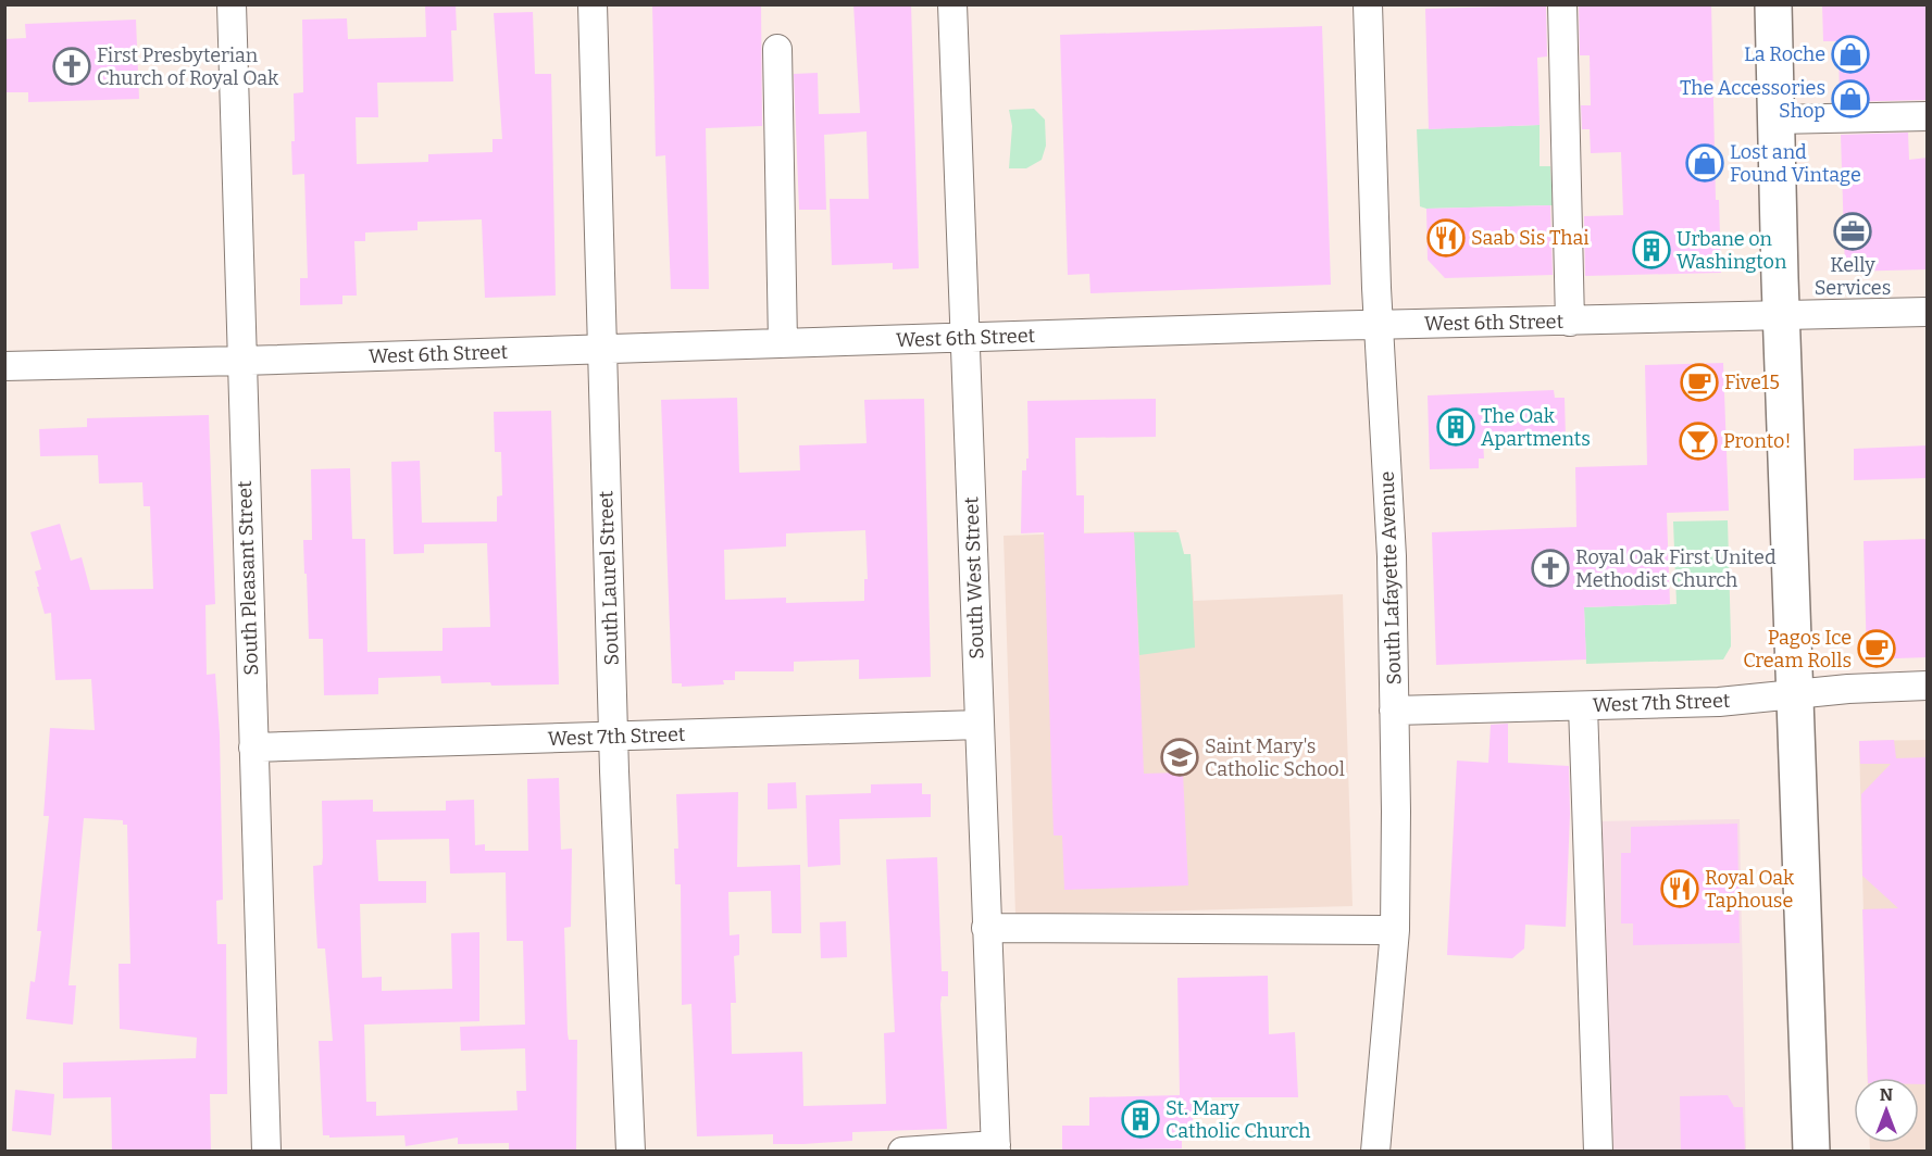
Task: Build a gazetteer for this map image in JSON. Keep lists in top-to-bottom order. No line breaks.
{"streets":{"street":["West 6th Street","South Pleasant Street","South Laurel Street","South West Street","South Lafayette Avenue","West 7th Street"]},"crossings":[["West 6th Street","South Pleasant Street"],["West 6th Street","South Laurel Street"],["West 6th Street","South West Street"],["West 6th Street","South Lafayette Avenue"],["South Pleasant Street","West 7th Street"],["South Laurel Street","West 7th Street"],["South West Street","West 7th Street"],["South Lafayette Avenue","West 7th Street"]],"places":{"shop":["La Roche","The Accessories Shop","Lost and Found Vintage"],"church":["First Presbyterian Church of Royal Oak","Royal Oak First United Methodist Church"],"office":["Kelly Services"],"restaurant":["Saab Sis Thai","Royal Oak Taphouse"],"building":["Urbane on Washington","The Oak Apartments","St. Mary Catholic Church"],"cafe":["Five15","Pagos Ice Cream Rolls"],"bar":["Pronto!"],"school or university":["Saint Mary's Catholic School"]},"north":"top"}
